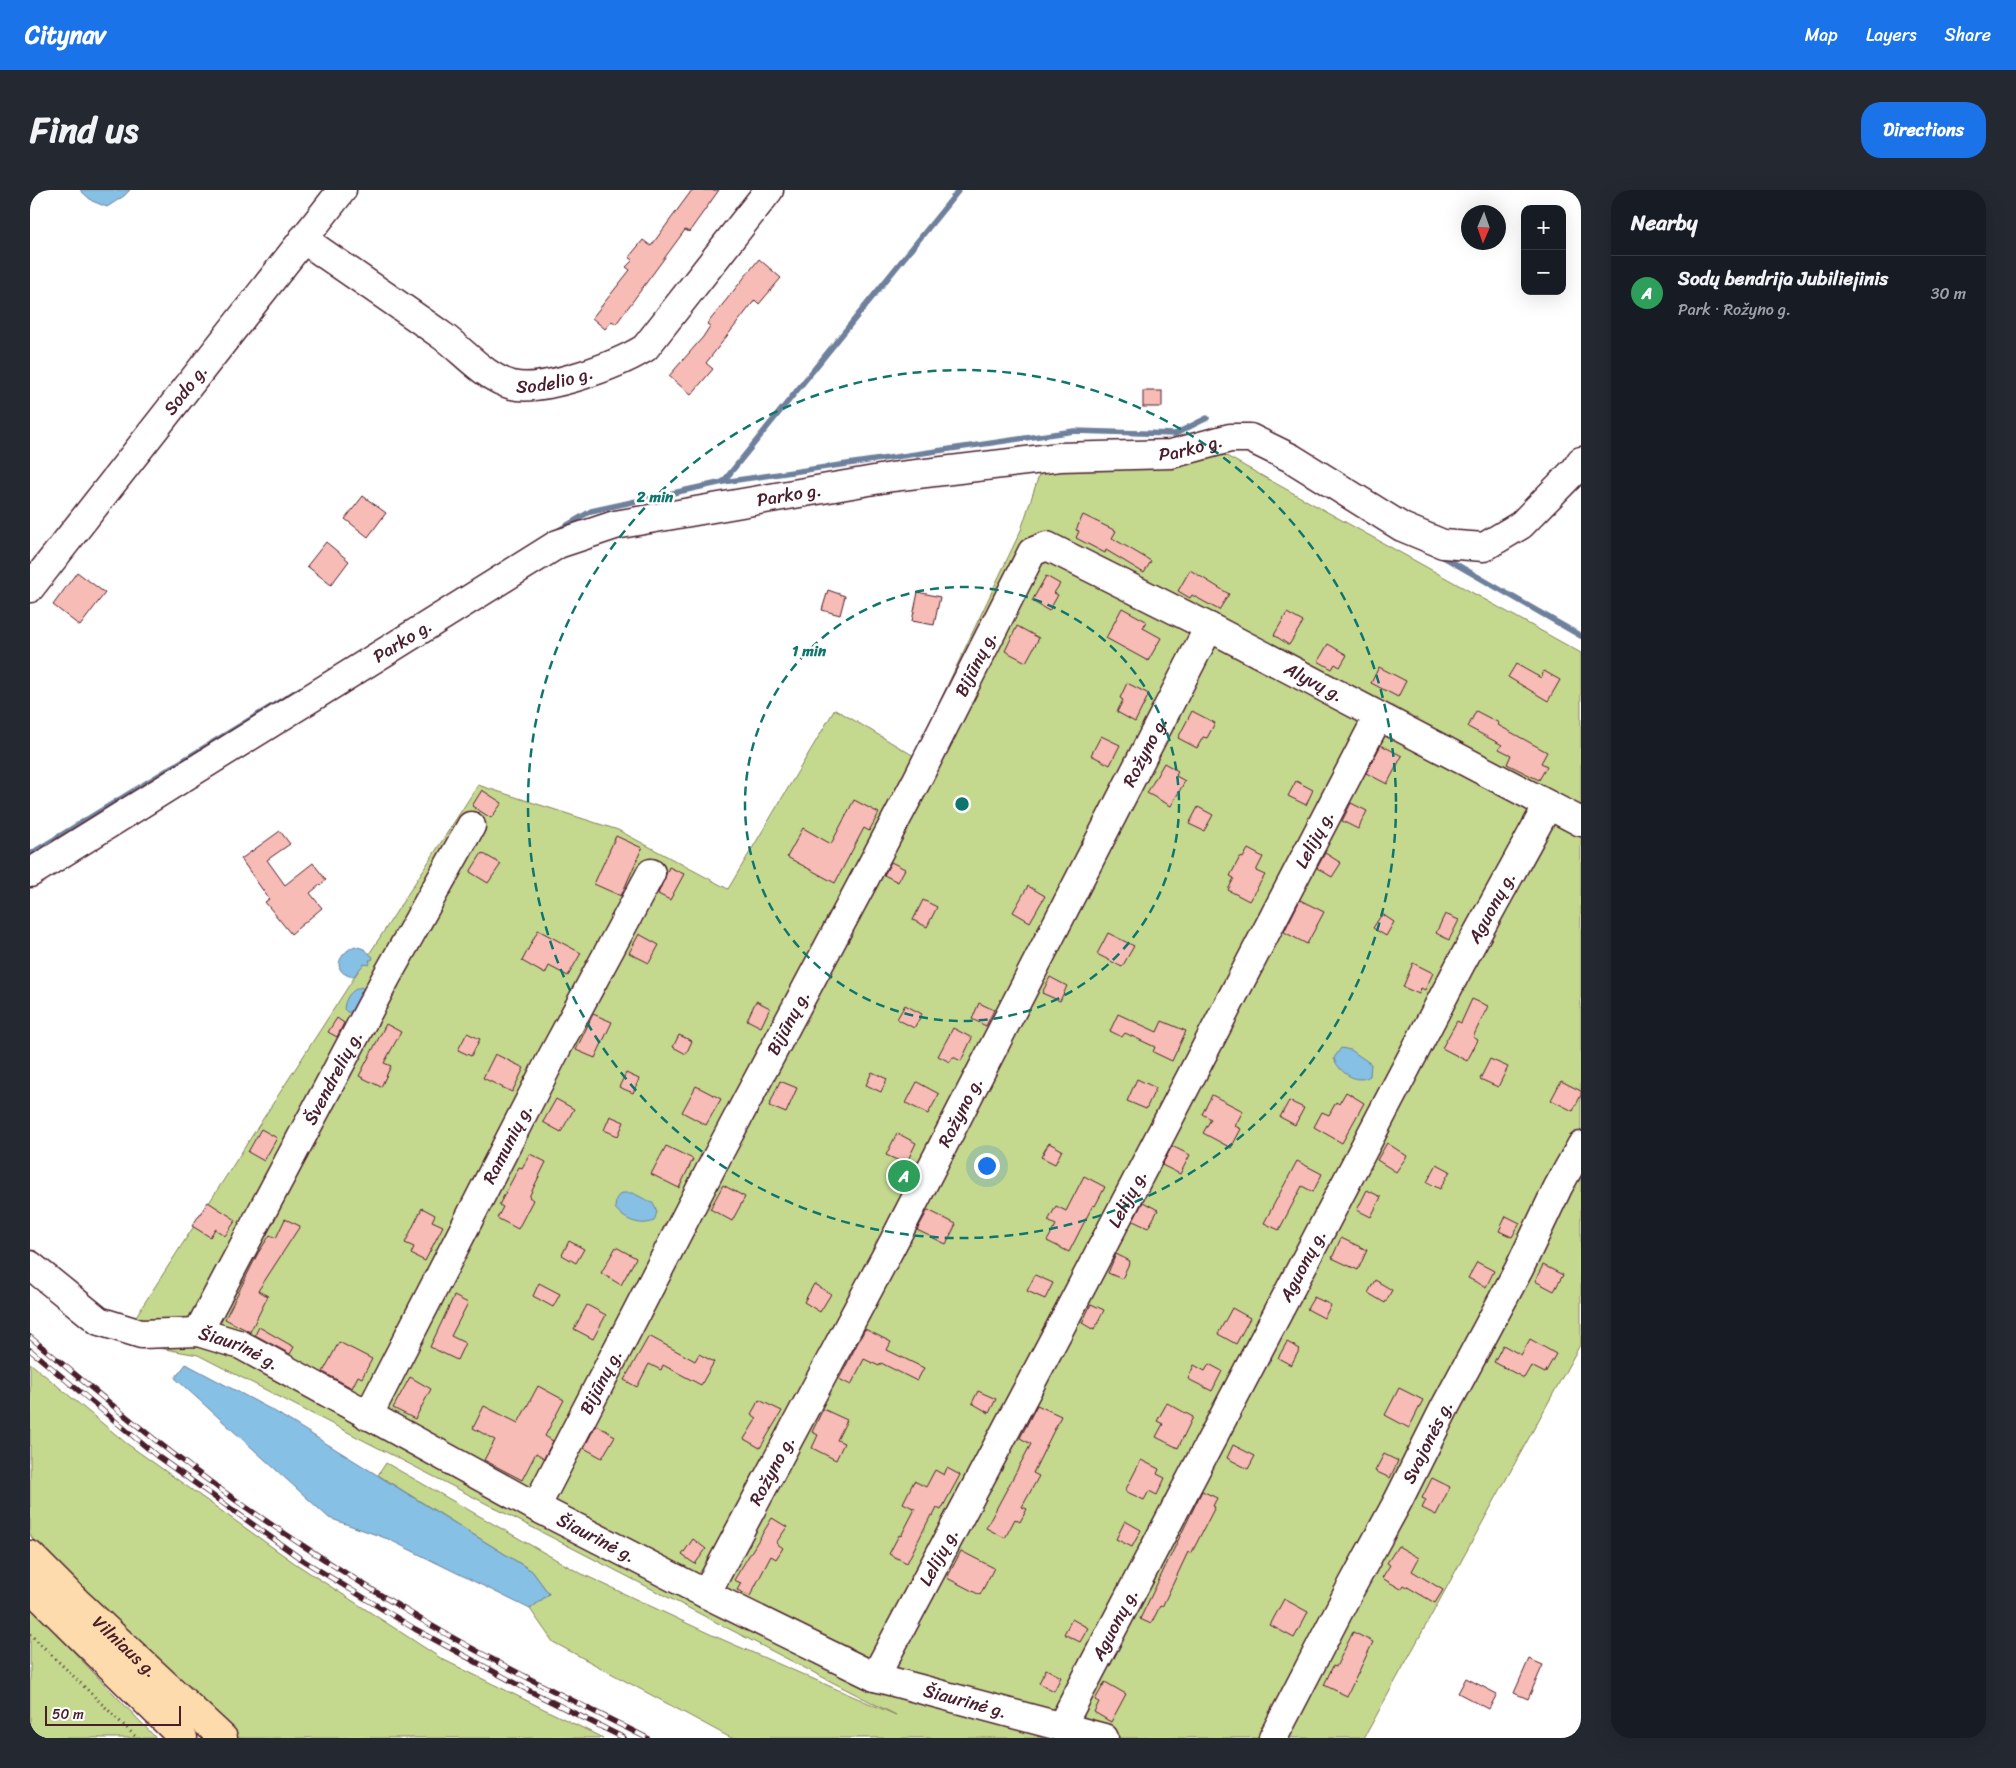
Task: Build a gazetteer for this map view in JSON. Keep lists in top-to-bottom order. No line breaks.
{"streets":{"highway":["Vilniaus g."],"street":["Sodelio g.","Sodo g.","Parko g.","Bijūnų g.","Alyvų g.","Rožyno g.","Lelijų g.","Aguonų g.","Švendrelių g.","Ramunių g.","Šiaurinė g.","Svajonės g."]},"crossings":[["Sodelio g.","Sodo g."],["Bijūnų g.","Alyvų g."],["Bijūnų g.","Šiaurinė g."],["Alyvų g.","Rožyno g."],["Alyvų g.","Lelijų g."],["Alyvų g.","Aguonų g."],["Rožyno g.","Šiaurinė g."],["Lelijų g.","Šiaurinė g."],["Aguonų g.","Šiaurinė g."],["Švendrelių g.","Šiaurinė g."],["Ramunių g.","Šiaurinė g."]],"scale_bar":"50 m","north":"bottom","page":{"header":"Citynav","nav":["Map","Layers","Share"],"title":"Find us","buttons":"Directions","heading":"Nearby","map_buttons":["+","−"],"list":[{"mark":"A","name":"Sodų bendrija Jubiliejinis","note":"Park · Rožyno g.","value":"30 m"}],"pins":"A","scale":"50 m"},"rings":["2 min","1 min"]}
